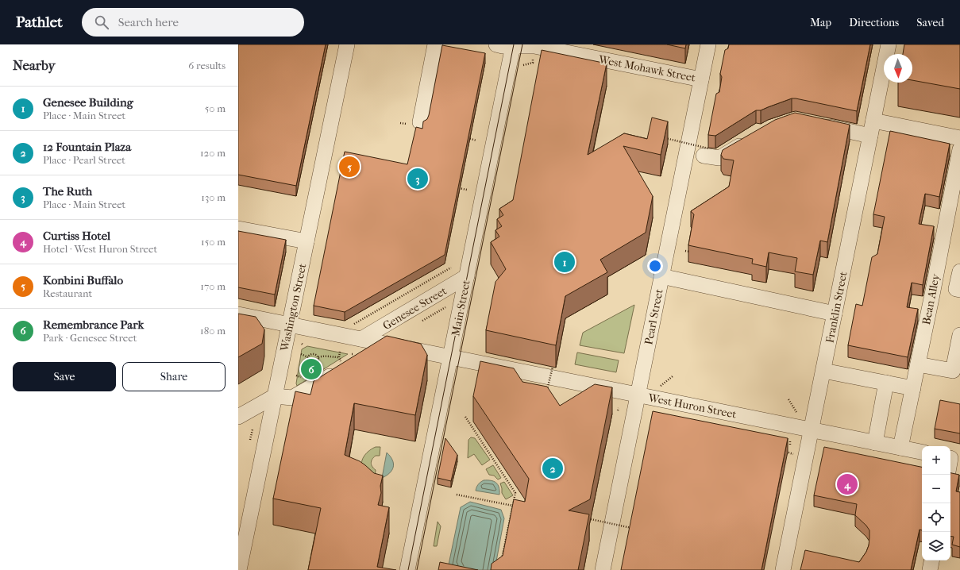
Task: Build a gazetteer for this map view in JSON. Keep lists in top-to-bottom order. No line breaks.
{"streets":{"street":["West Mohawk Street","Bean Alley","Washington Street","Franklin Street","Genesee Street","Main Street","Pearl Street","West Huron Street"]},"crossings":[["West Mohawk Street","Main Street"],["West Mohawk Street","Pearl Street"],["Bean Alley","West Huron Street"],["Washington Street","West Huron Street"],["Franklin Street","West Huron Street"],["Genesee Street","Main Street"],["Genesee Street","West Huron Street"],["Main Street","West Huron Street"],["Pearl Street","West Huron Street"]],"north":"bottom","page":{"header":"Pathlet","search":"Search here","nav":["Map","Directions","Saved"],"heading":["Nearby","6 results"],"list":[{"mark":"1","name":"Genesee Building","note":"Place · Main Street","value":"50 m"},{"mark":"2","name":"12 Fountain Plaza","note":"Place · Pearl Street","value":"120 m"},{"mark":"3","name":"The Ruth","note":"Place · Main Street","value":"130 m"},{"mark":"4","name":"Curtiss Hotel","note":"Hotel · West Huron Street","value":"150 m"},{"mark":"5","name":"Konbini Buffalo","note":"Restaurant","value":"170 m"},{"mark":"6","name":"Remembrance Park","note":"Park · Genesee Street","value":"180 m"}],"pins":["5","3","1","6","2","4"],"buttons":["Save","Share"],"map_buttons":["+","−"]}}
